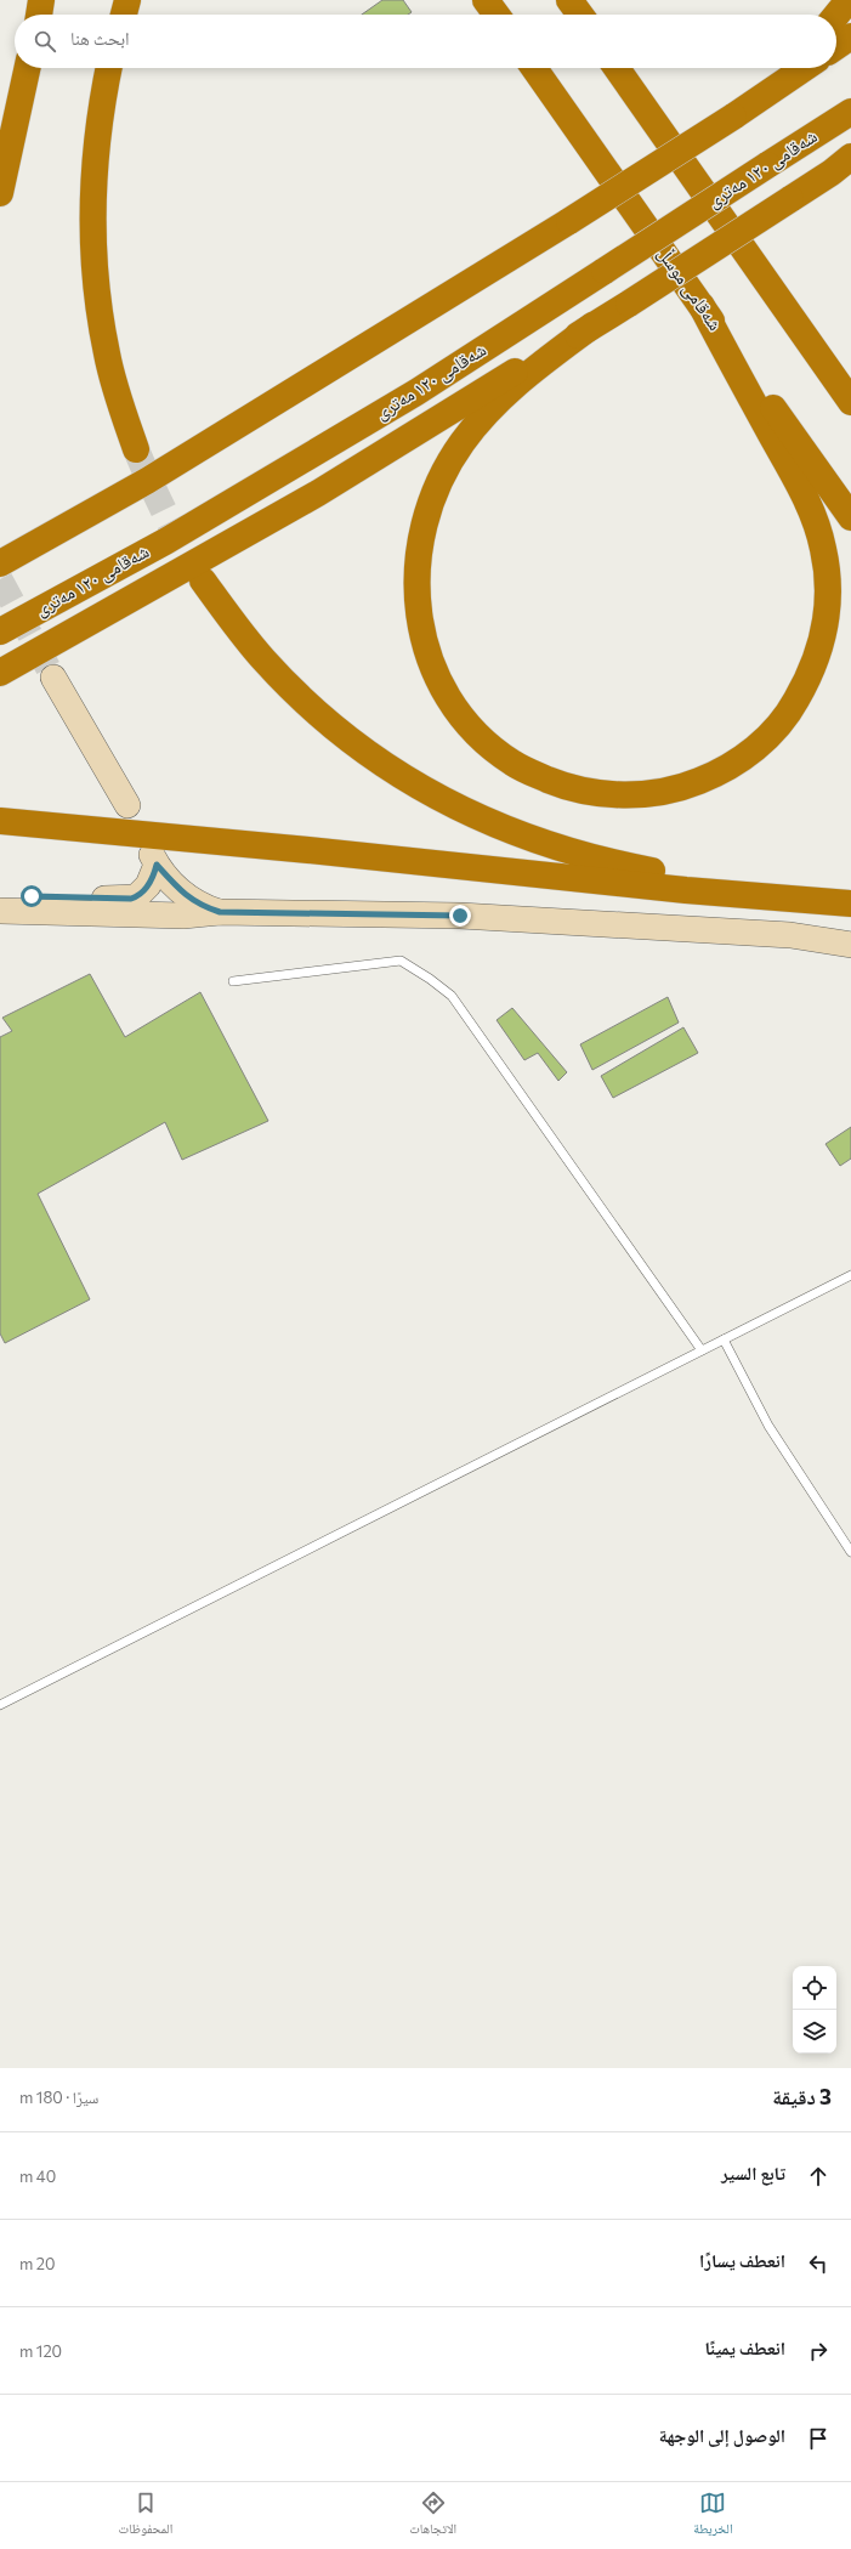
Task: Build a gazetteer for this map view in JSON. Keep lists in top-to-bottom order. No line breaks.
{"streets":{"highway":["شەقامی ١٢٠ مەتری","شەقامی موسڵ"]},"page":{"search":"ابحث هنا","heading":["3 دقيقة","سيرًا · 180 m"],"list":[["تابع السير","40 m"],["انعطف يسارًا","20 m"],["انعطف يمينًا","120 m"],"الوصول إلى الوجهة"],"nav":["الخريطة","الاتجاهات","المحفوظات"]}}
